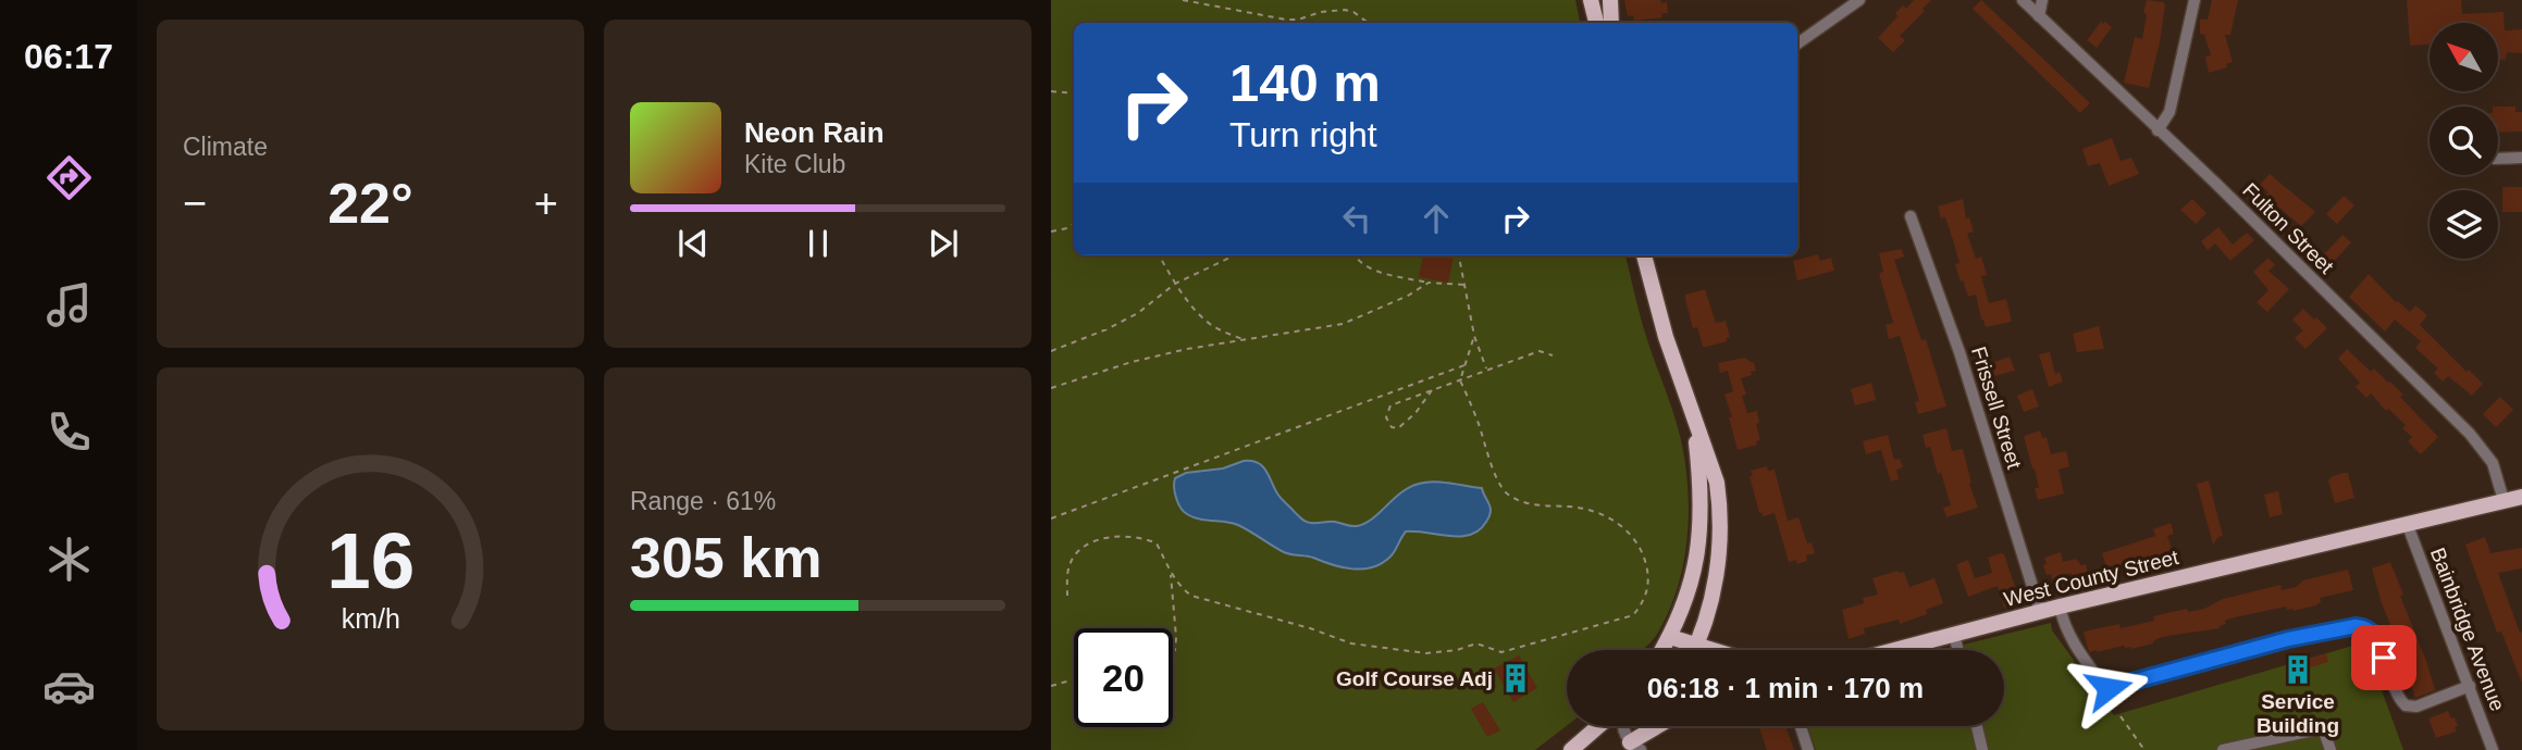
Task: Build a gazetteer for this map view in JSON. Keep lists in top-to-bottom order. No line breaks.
{"streets":{"main road":["West County Street"],"street":["Fulton Street","Frissell Street","Bainbridge Avenue"]},"crossings":[["Fulton Street","West County Street"],["Frissell Street","West County Street"],["West County Street","Bainbridge Avenue"]],"places":{"building":["Service Building","Golf Course Adj"]},"north":"top left","page":{"tabs":"06:17","tile":["Climate",["Range · 61%","305 km"]],"turn":["140 m","Turn right"],"song":["Neon Rain","Kite Club"],"heat":["−","22°","+"],"limit":"20","trip":"06:18 · 1 min · 170 m","gauge":["16","km/h"]}}
